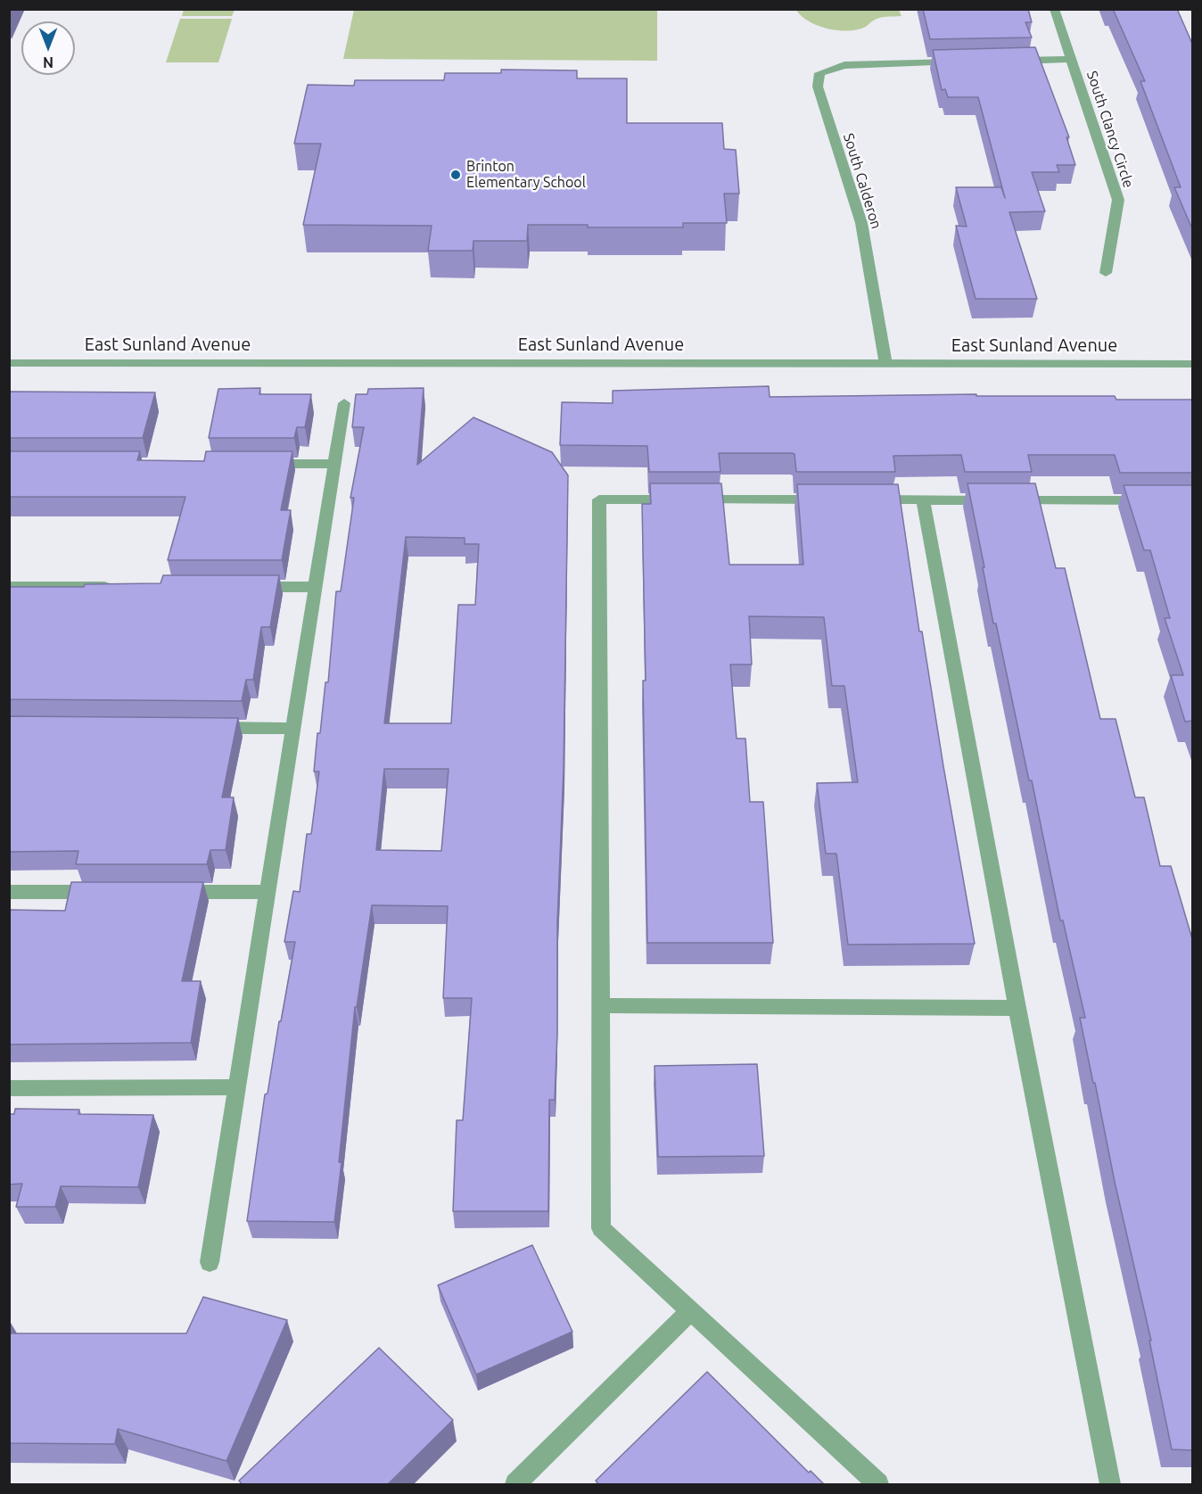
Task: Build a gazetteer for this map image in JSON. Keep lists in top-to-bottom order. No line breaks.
{"streets":{"street":["South Clancy Circle","South Calderon","East Sunland Avenue"]},"crossings":[["South Calderon","East Sunland Avenue"]],"places":["Brinton Elementary School"],"north":"bottom"}
